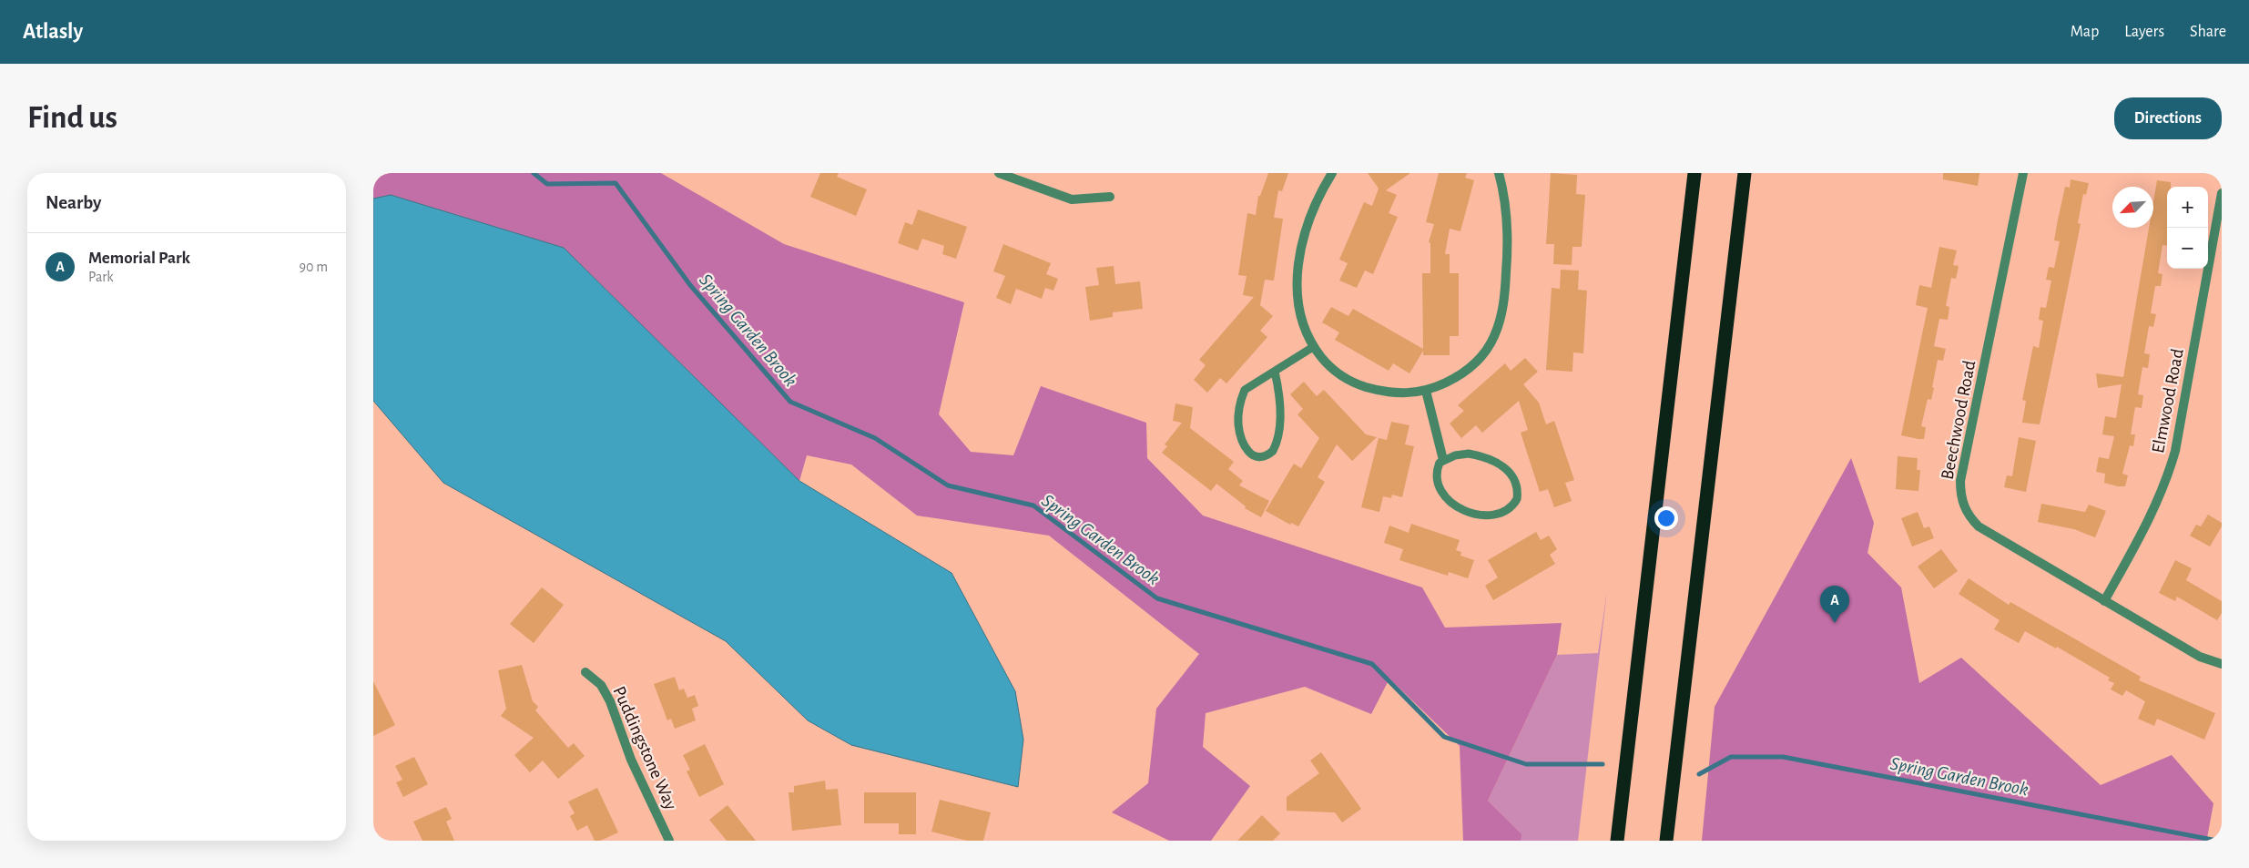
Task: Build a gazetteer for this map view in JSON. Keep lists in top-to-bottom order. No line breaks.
{"streets":{"street":["Elmwood Road","Beechwood Road","Puddingstone Way"]},"crossings":[["Elmwood Road","Beechwood Road"]],"water":["Spring Garden Brook"],"north":"bottom left","page":{"header":"Atlasly","nav":["Map","Layers","Share"],"buttons":"Directions","title":"Find us","heading":"Nearby","map_buttons":["+","−"],"list":[{"mark":"A","name":"Memorial Park","note":"Park","value":"90 m"}],"pins":"A"}}
